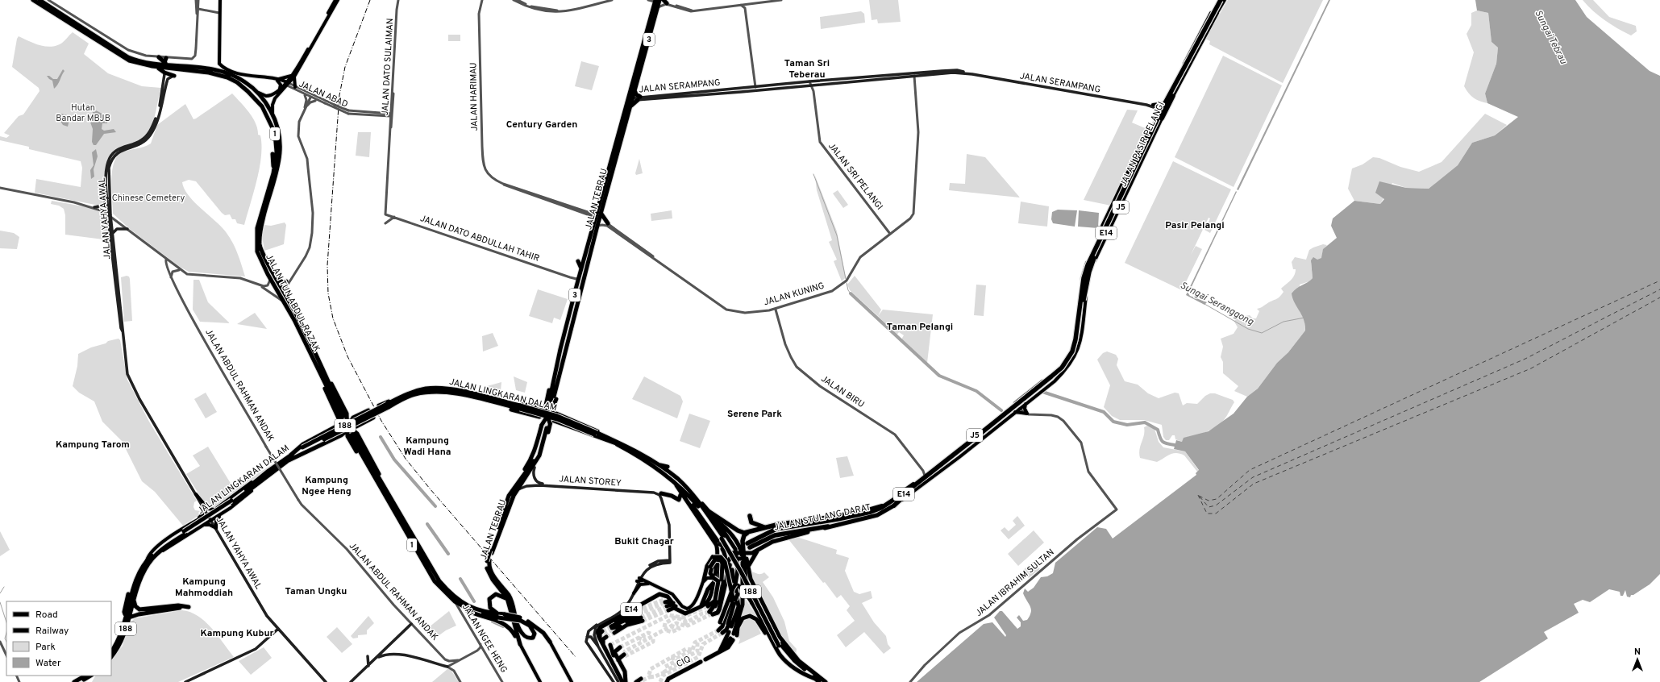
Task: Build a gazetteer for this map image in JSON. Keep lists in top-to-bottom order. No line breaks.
{"streets":{"highway":["3","1","JALAN TEBRAU","J5","E14","JALAN TUN ABDUL RAZAK","JALAN LINGKARAN DALAM","188","JALAN STULANG DARAT","CIQ"],"main road":["JALAN SERAMPANG","JALAN PASIR PELANGI","JALAN YAHYA AWAL","JALAN STOREY"],"street":["JALAN DATO SULAIMAN","JALAN ABAD","JALAN HARIMAU","JALAN SRI PELANGI","JALAN DATO ABDULLAH TAHIR","JALAN KUNING","JALAN ABDUL RAHMAN ANDAK","JALAN BIRU","JALAN IBRAHIM SULTAN","JALAN NGEE HENG"]},"crossings":[["JALAN DATO SULAIMAN","JALAN ABAD"],["JALAN DATO SULAIMAN","JALAN DATO ABDULLAH TAHIR"],["JALAN SERAMPANG","JALAN PASIR PELANGI"],["JALAN SERAMPANG","JALAN SRI PELANGI"],["JALAN SERAMPANG","JALAN TEBRAU"],["JALAN SERAMPANG","JALAN KUNING"],["JALAN HARIMAU","JALAN TEBRAU"],["1","JALAN TEBRAU"],["1","JALAN NGEE HENG"],["JALAN PASIR PELANGI","E14"],["JALAN PASIR PELANGI","JALAN STULANG DARAT"],["JALAN SRI PELANGI","JALAN KUNING"],["JALAN TEBRAU","JALAN DATO ABDULLAH TAHIR"],["JALAN TEBRAU","JALAN KUNING"],["JALAN TEBRAU","JALAN STOREY"],["J5","JALAN STULANG DARAT"],["E14","JALAN STULANG DARAT"],["JALAN KUNING","JALAN BIRU"],["JALAN BIRU","JALAN STULANG DARAT"]],"districts":["Taman Sri Teberau","Century Garden","Pasir Pelangi","Taman Pelangi","Serene Park","Kampung Wadi Hana","Kampung Tarom","Kampung Ngee Heng","Bukit Chagar","Kampung Mahmoddiah","Taman Ungku","Kampung Kubur"],"water":["Sungai Tebrau","Sungai Seranggong"],"parks":["Hutan Bandar MBJB","Chinese Cemetery"],"legend":["Road","Railway","Park","Water"],"north":"top"}
